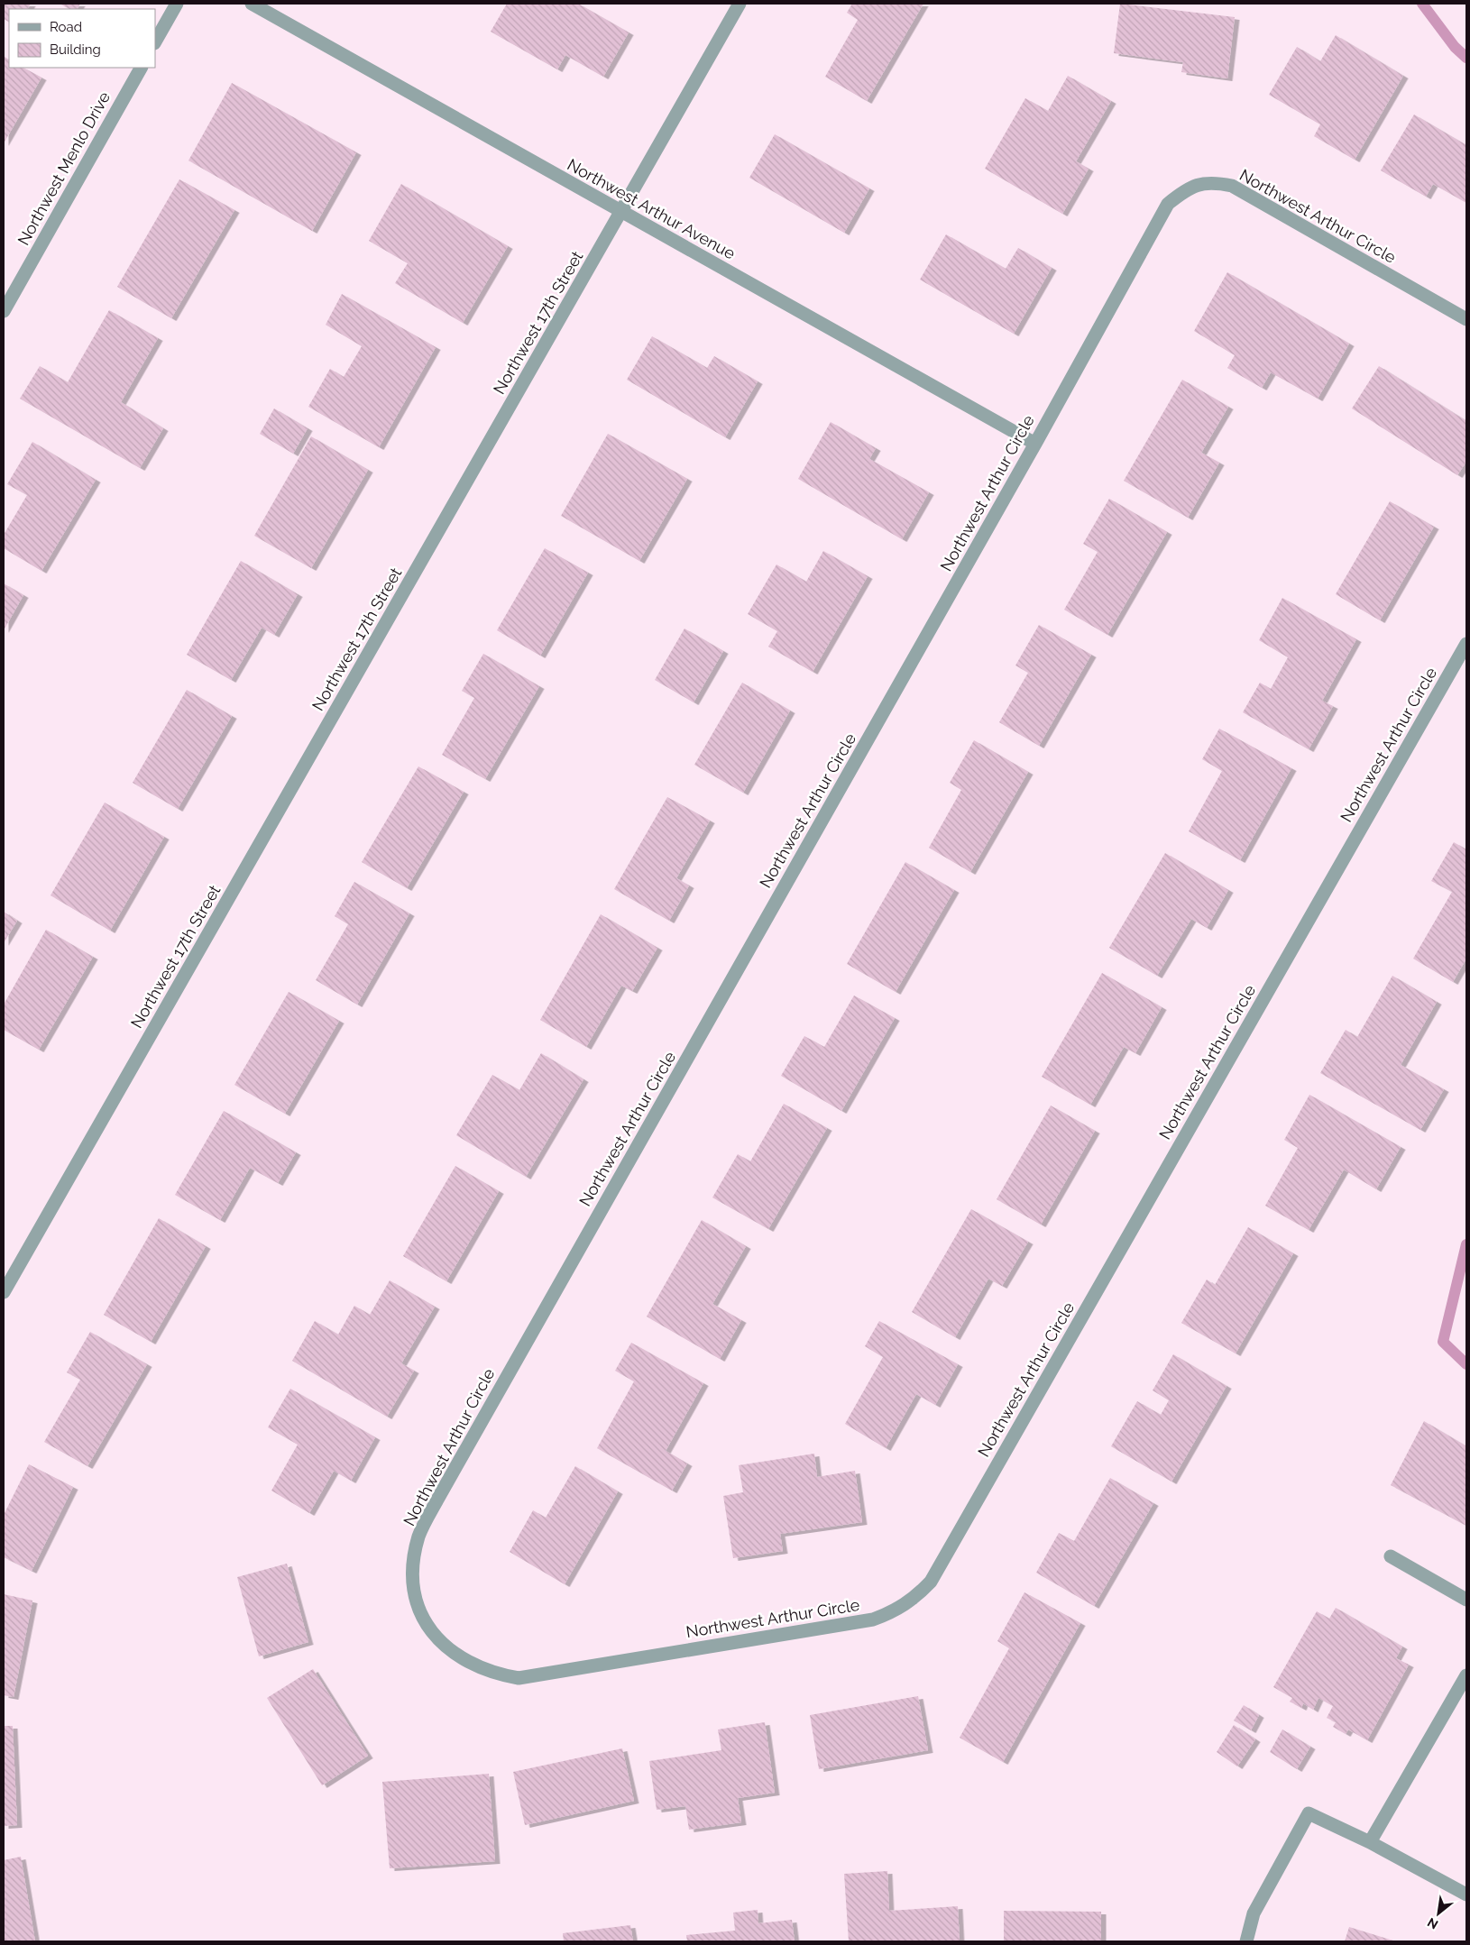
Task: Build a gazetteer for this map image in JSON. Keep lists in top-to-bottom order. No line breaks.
{"streets":{"street":["Northwest Menlo Drive","Northwest Arthur Avenue","Northwest Arthur Circle","Northwest 17th Street"]},"crossings":[["Northwest Arthur Avenue","Northwest Arthur Circle"],["Northwest Arthur Avenue","Northwest 17th Street"]],"legend":["Road","Building"],"north":"bottom left"}
